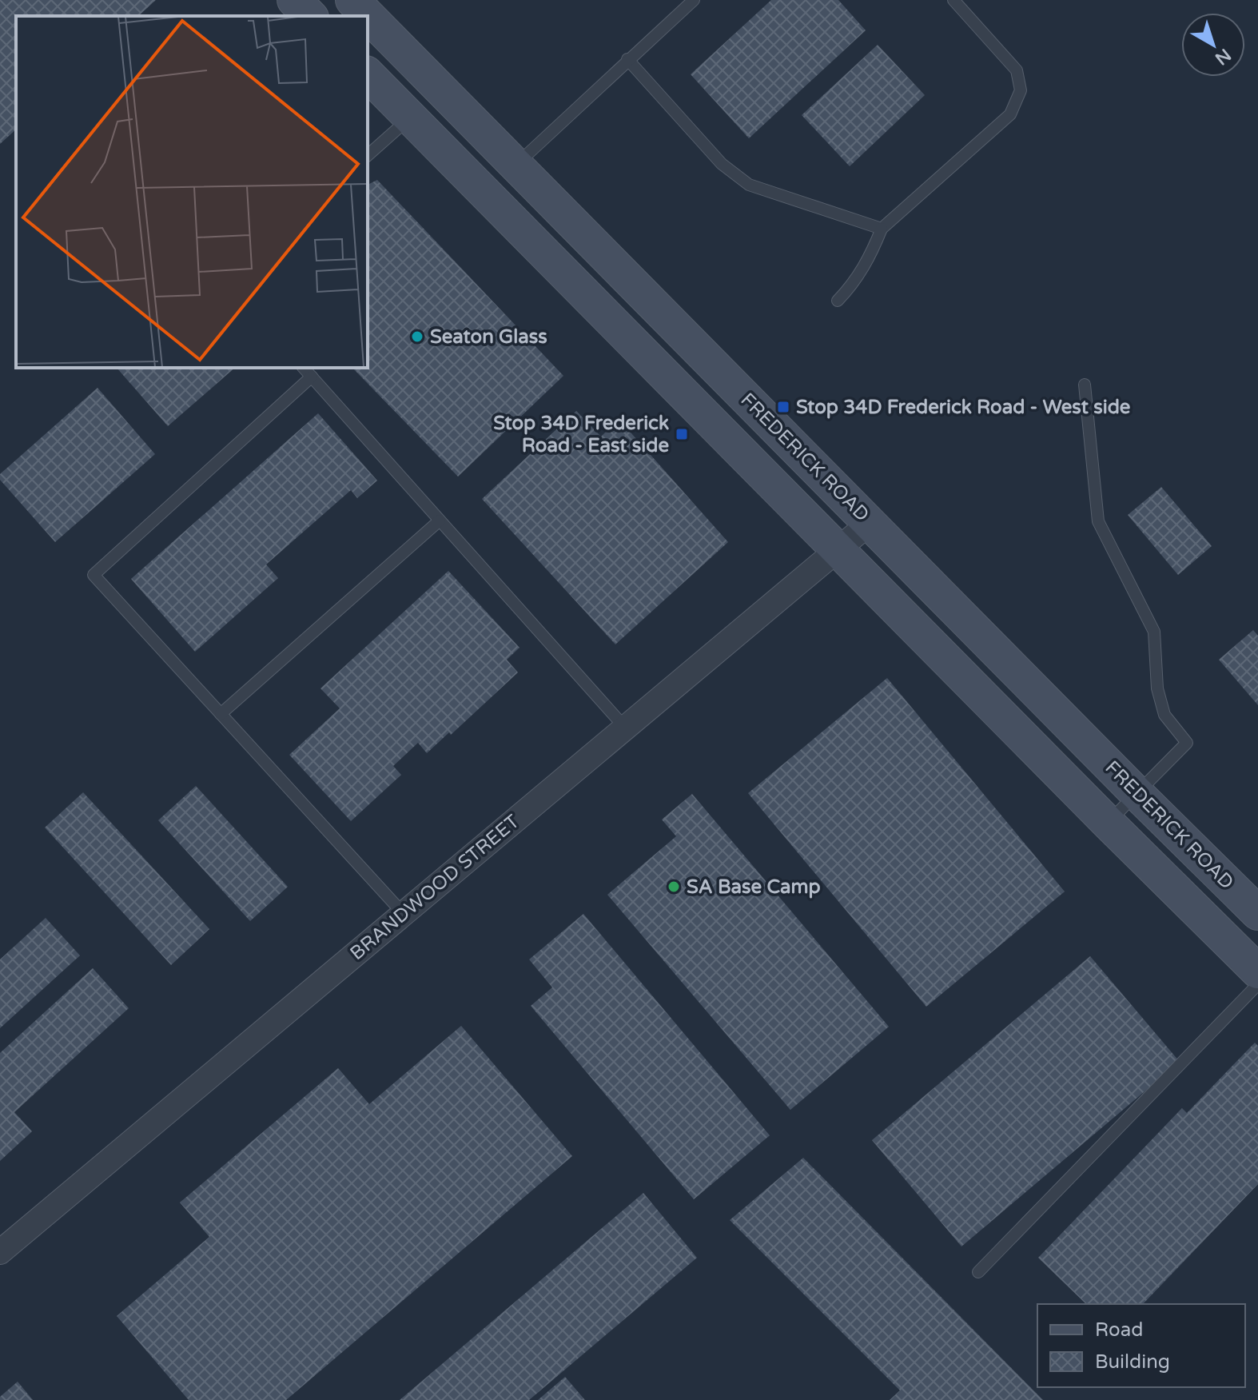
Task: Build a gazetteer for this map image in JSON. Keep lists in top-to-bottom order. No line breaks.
{"streets":{"main road":["FREDERICK ROAD"],"street":["BRANDWOOD STREET"]},"crossings":[["FREDERICK ROAD","BRANDWOOD STREET"]],"places":{"other":["Seaton Glass","SA Base Camp"],"transit":["Stop 34D Frederick Road - West side","Stop 34D Frederick Road - East side"]},"legend":["Road","Building"],"north":"bottom right"}
